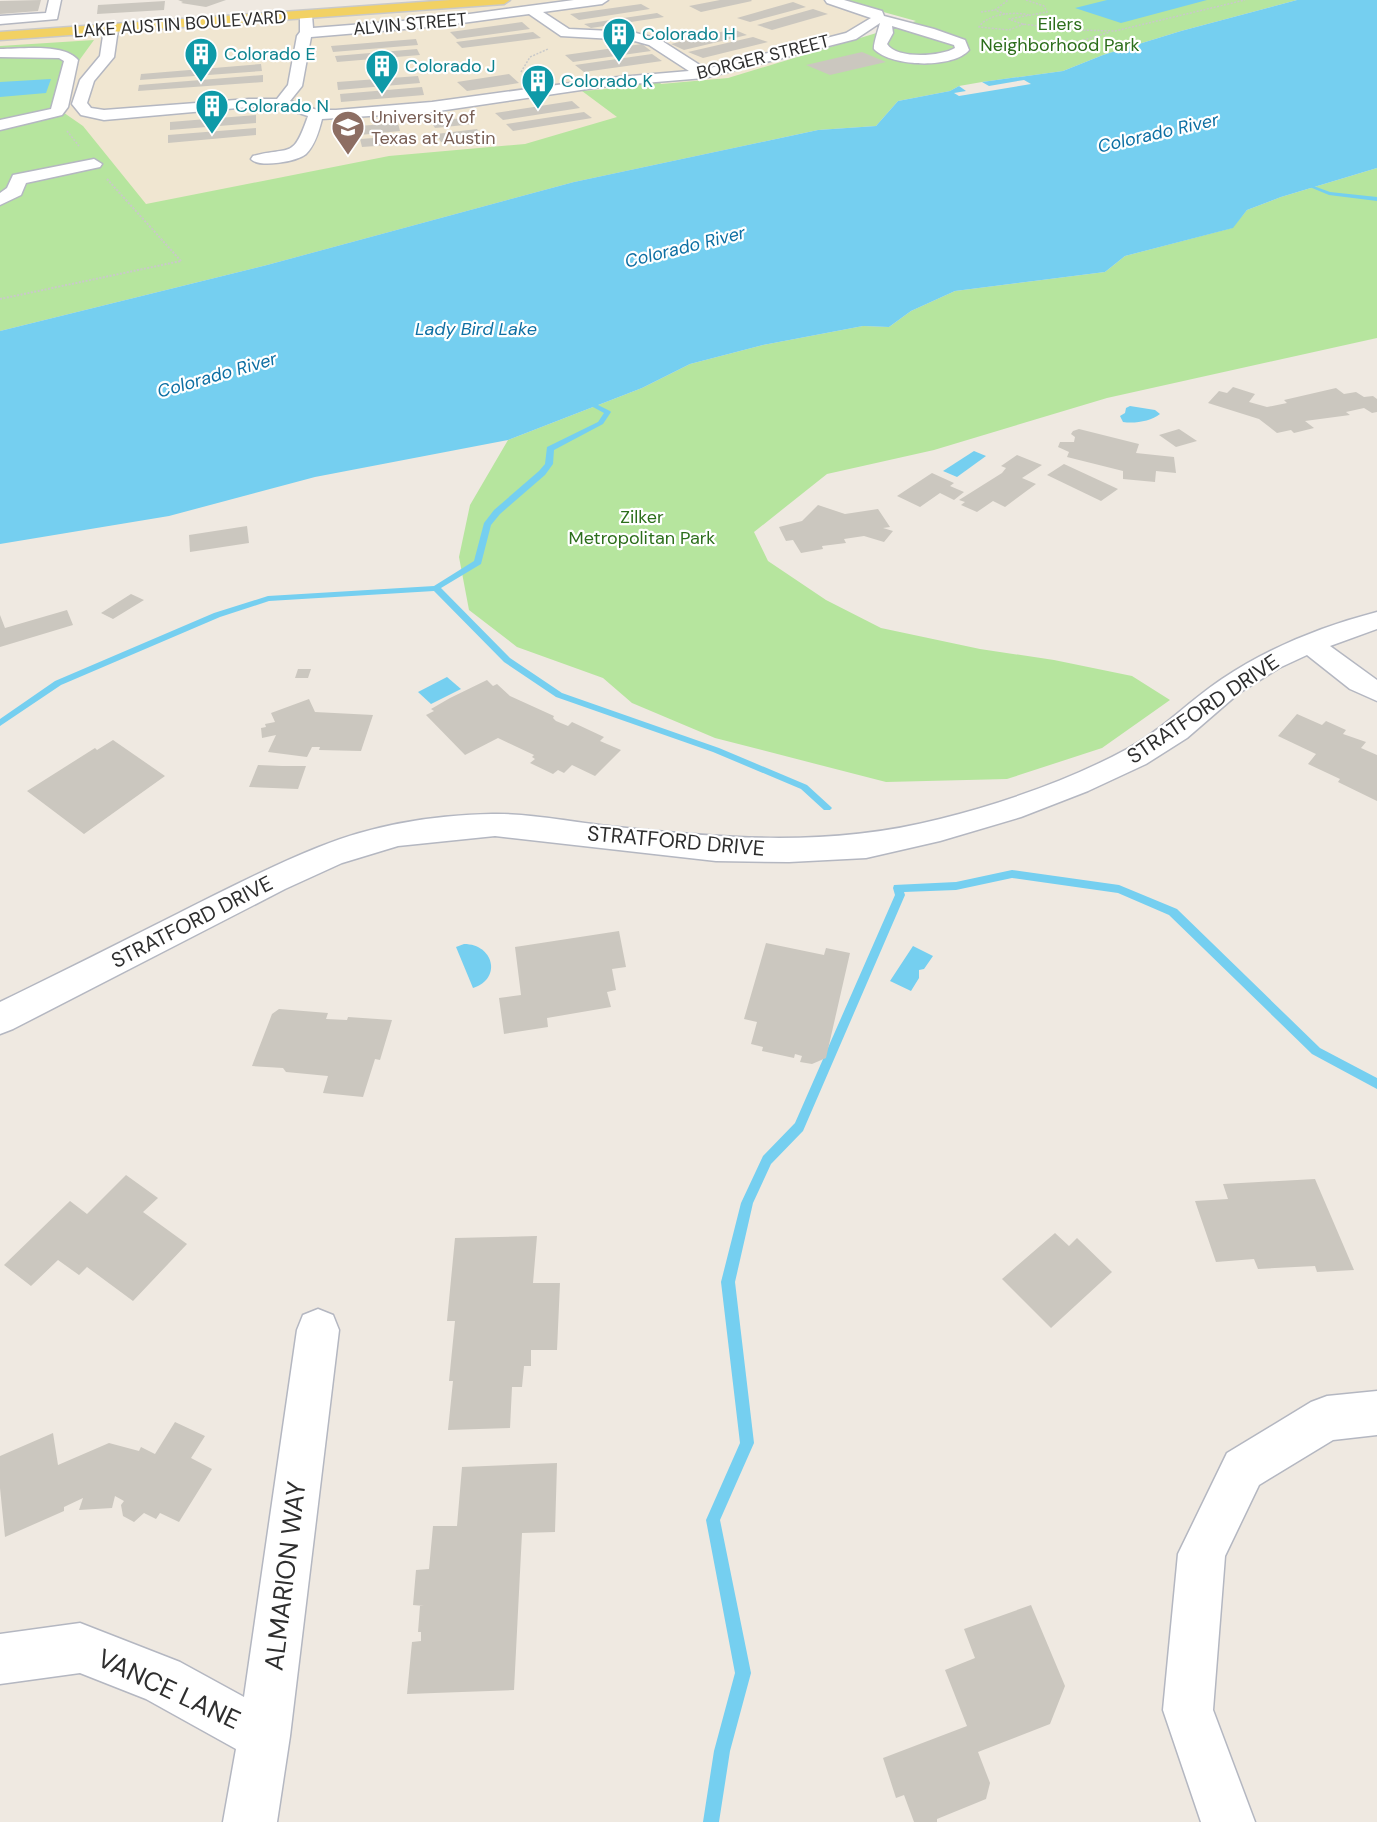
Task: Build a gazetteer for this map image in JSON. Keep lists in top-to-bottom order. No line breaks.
{"streets":{"main road":["LAKE AUSTIN BOULEVARD"],"street":["ALVIN STREET","BORGER STREET","STRATFORD DRIVE","ALMARION WAY","VANCE LANE"]},"crossings":[["LAKE AUSTIN BOULEVARD","BORGER STREET"],["ALMARION WAY","VANCE LANE"]],"water":["Colorado River","Lady Bird Lake"],"parks":["Eilers Neighborhood Park","Zilker Metropolitan Park"],"places":{"building":["Colorado H","Colorado E","Colorado J","Colorado K","Colorado N"],"school or university":["University of Texas at Austin"]}}
